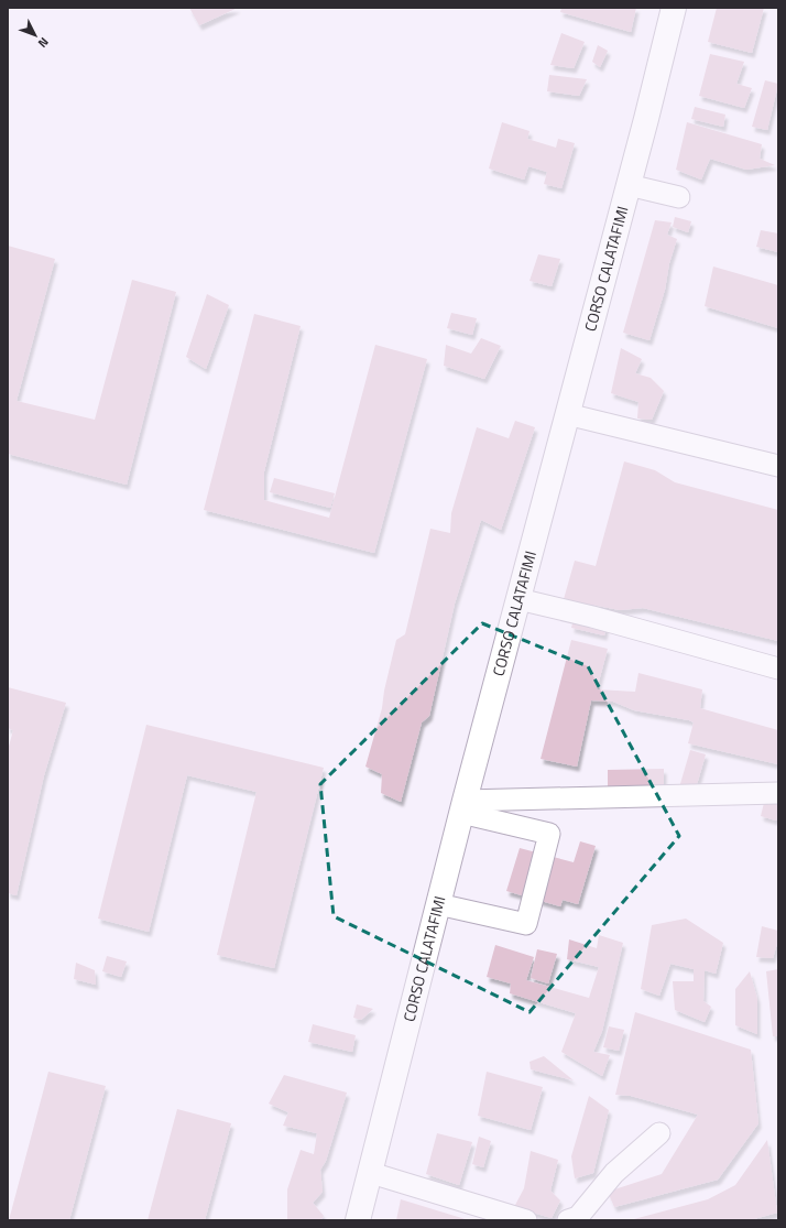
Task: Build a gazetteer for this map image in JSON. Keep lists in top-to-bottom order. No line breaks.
{"streets":{"main road":["CORSO CALATAFIMI"]},"north":"bottom right"}
